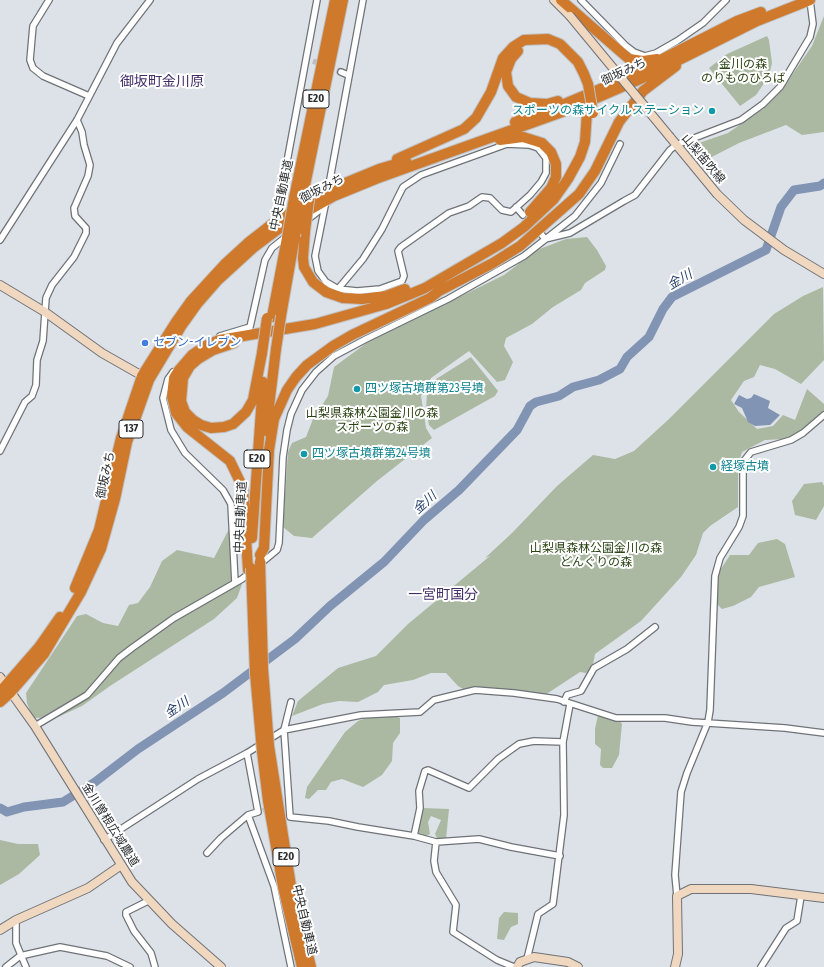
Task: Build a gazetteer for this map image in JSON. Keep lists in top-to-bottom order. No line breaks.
{"streets":{"highway":["御坂みち","E20","中央自動車道","137"],"street":["山梨笛吹線","金川曽根広域農道"]},"crossings":[["御坂みち","金川曽根広域農道"]],"districts":["御坂町金川原","一宮町国分"],"water":["金川"],"parks":["金川の森 のりものひろば","山梨県森林公園金川の森 スポーツの森","山梨県森林公園金川の森 どんぐりの森"],"places":["スポーツの森サイクルステーション","セブン-イレブン","四ツ塚古墳群第23号墳","四ツ塚古墳群第24号墳","経塚古墳"]}
